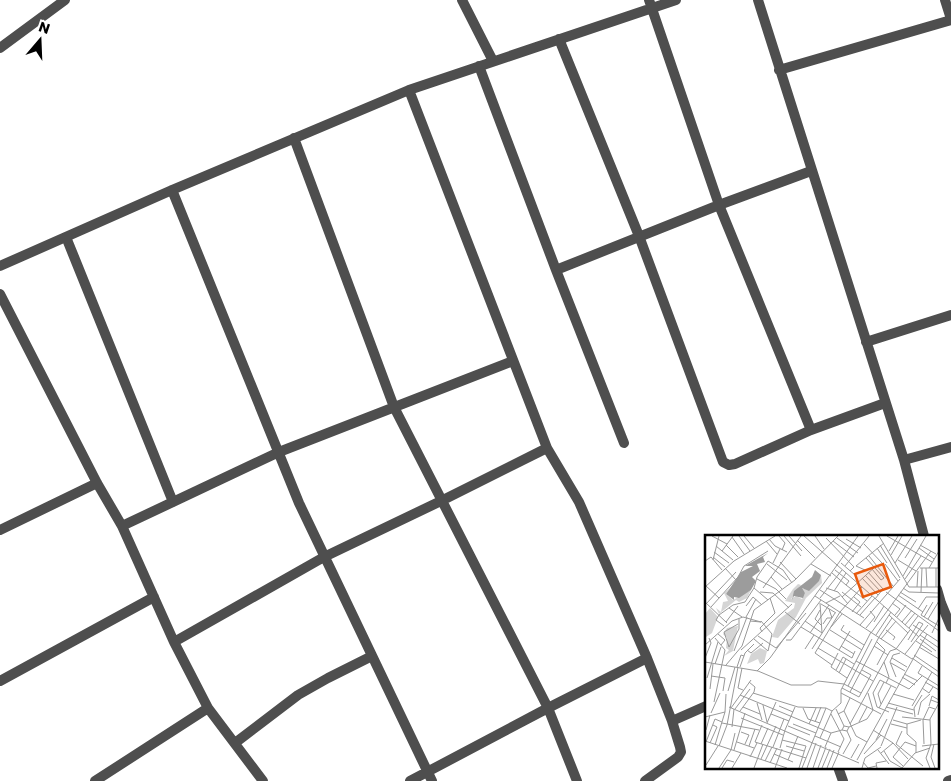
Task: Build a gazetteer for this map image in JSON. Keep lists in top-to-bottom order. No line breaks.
{"north":"top"}
